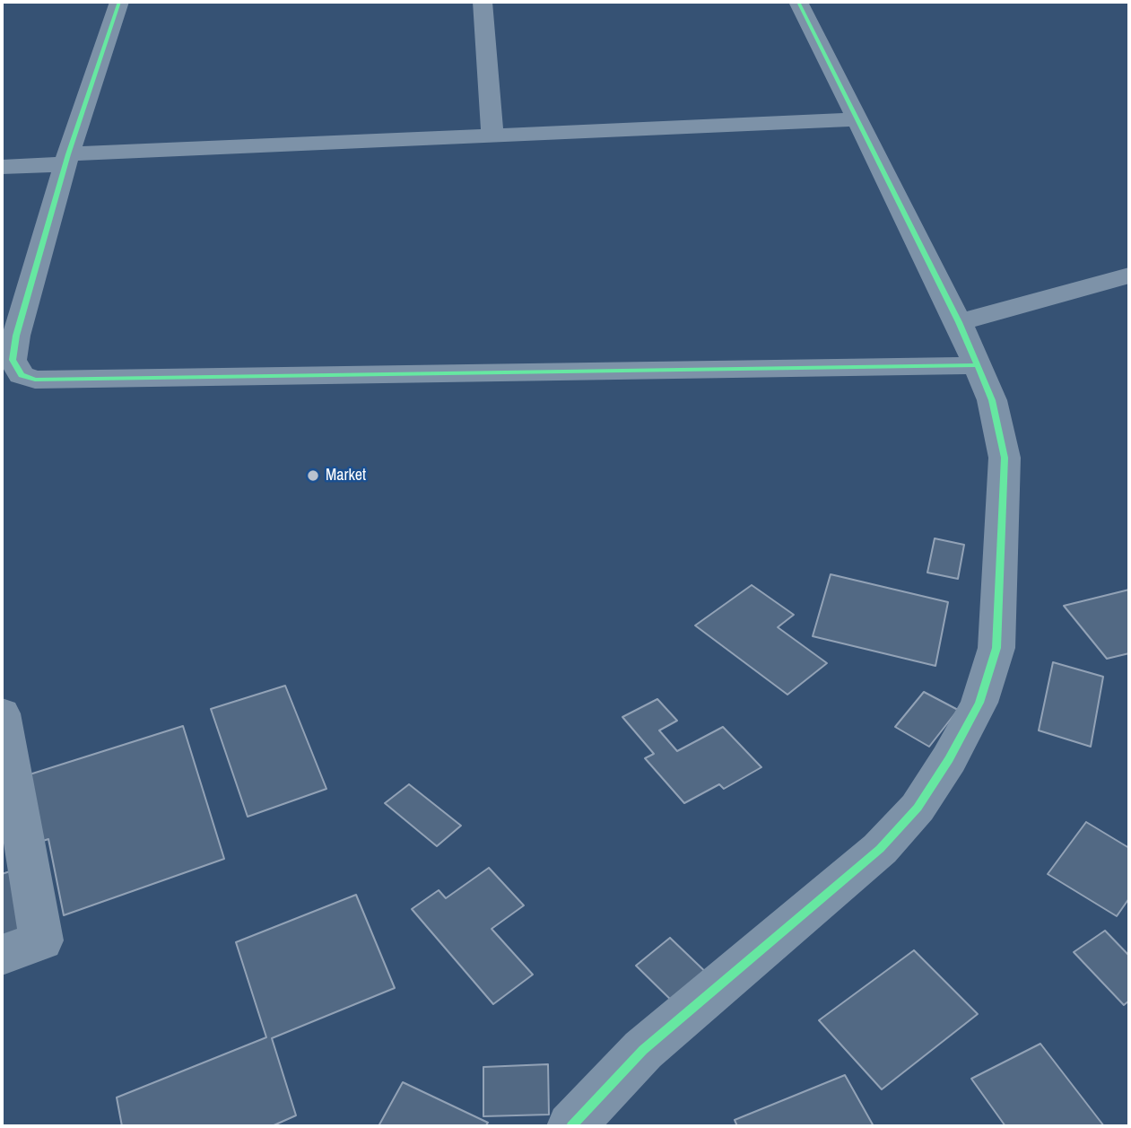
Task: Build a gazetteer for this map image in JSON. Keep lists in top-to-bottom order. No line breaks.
{"places":["Market"]}
